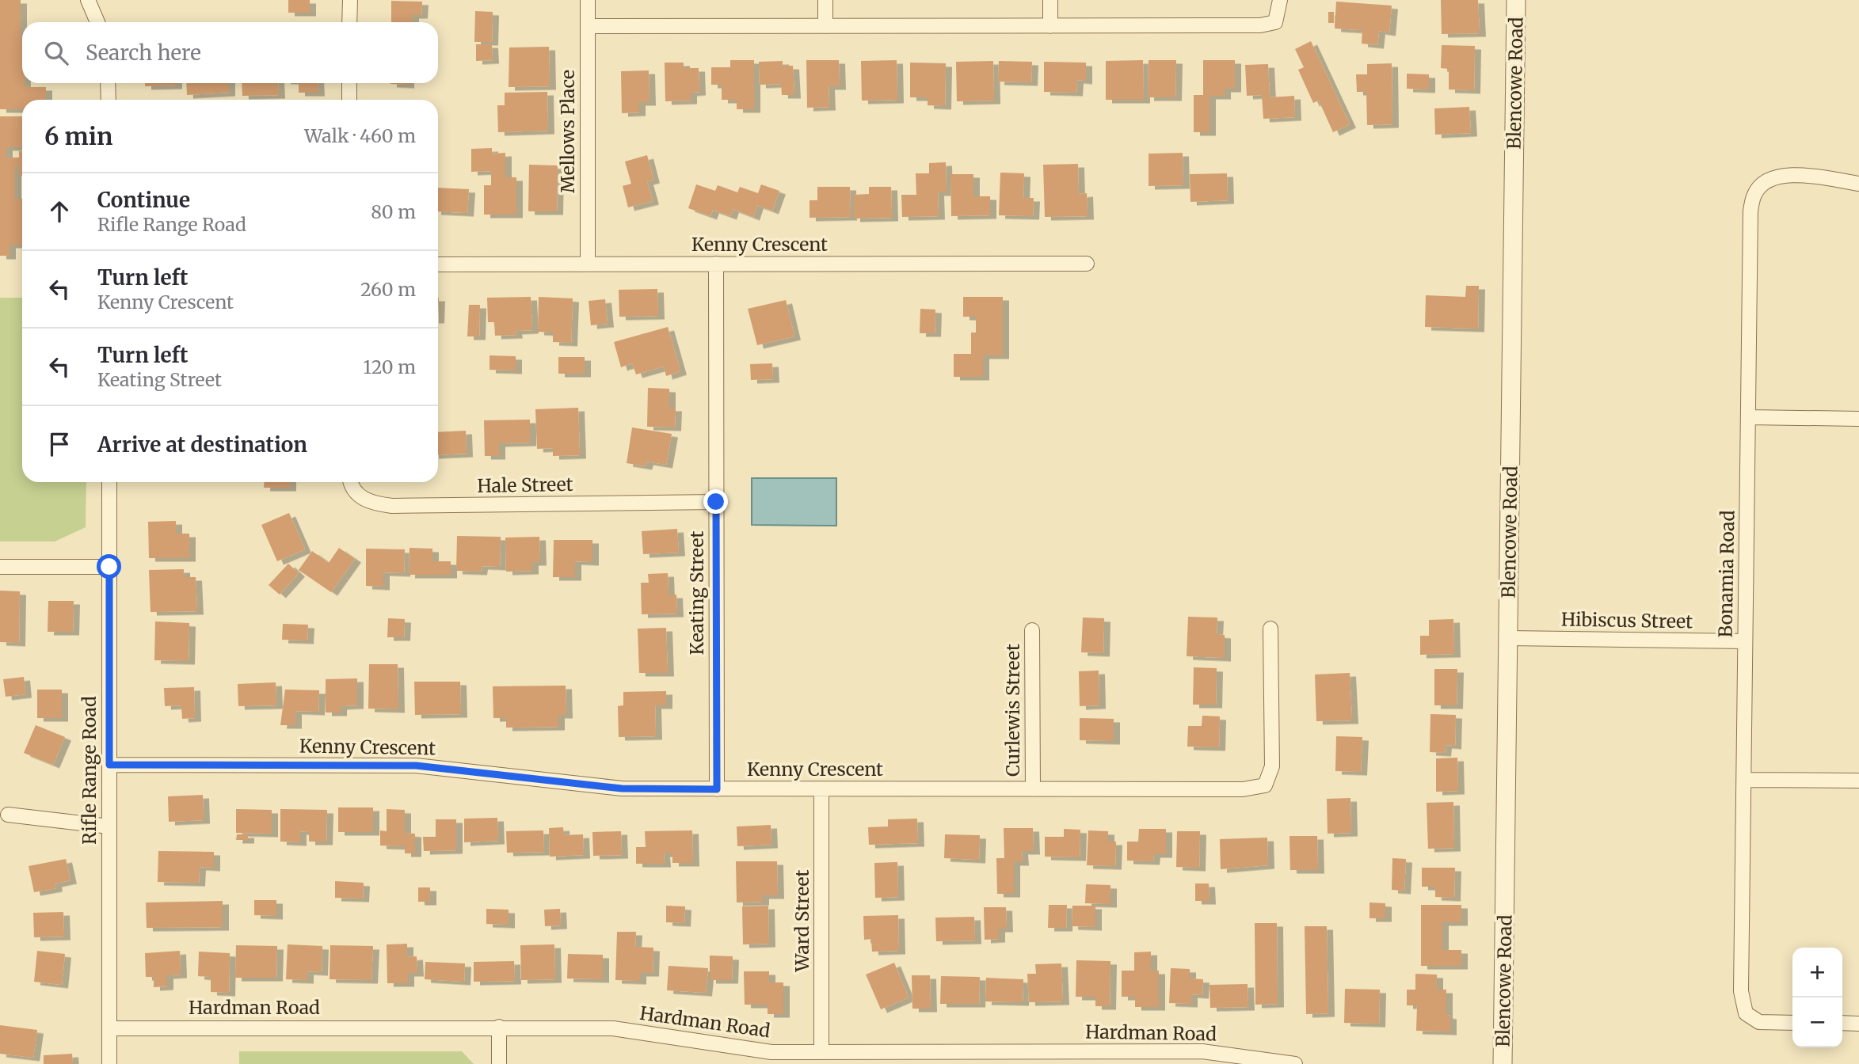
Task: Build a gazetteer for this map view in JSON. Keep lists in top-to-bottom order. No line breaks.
{"streets":{"street":["Blencowe Road","Mellows Place","Kenny Crescent","Hale Street","Bonamia Road","Keating Street","Hibiscus Street","Curlewis Street","Rifle Range Road","Ward Street","Hardman Road"]},"crossings":[["Blencowe Road","Hibiscus Street"],["Mellows Place","Kenny Crescent"],["Kenny Crescent","Keating Street"],["Kenny Crescent","Curlewis Street"],["Kenny Crescent","Rifle Range Road"],["Kenny Crescent","Ward Street"],["Hale Street","Keating Street"],["Bonamia Road","Hibiscus Street"],["Rifle Range Road","Hardman Road"],["Ward Street","Hardman Road"]],"page":{"search":"Search here","heading":["6 min","Walk · 460 m"],"list":[["Continue","Rifle Range Road","80 m"],["Turn left","Kenny Crescent","260 m"],["Turn left","Keating Street","120 m"],"Arrive at destination"],"map_buttons":["+","−"]}}
